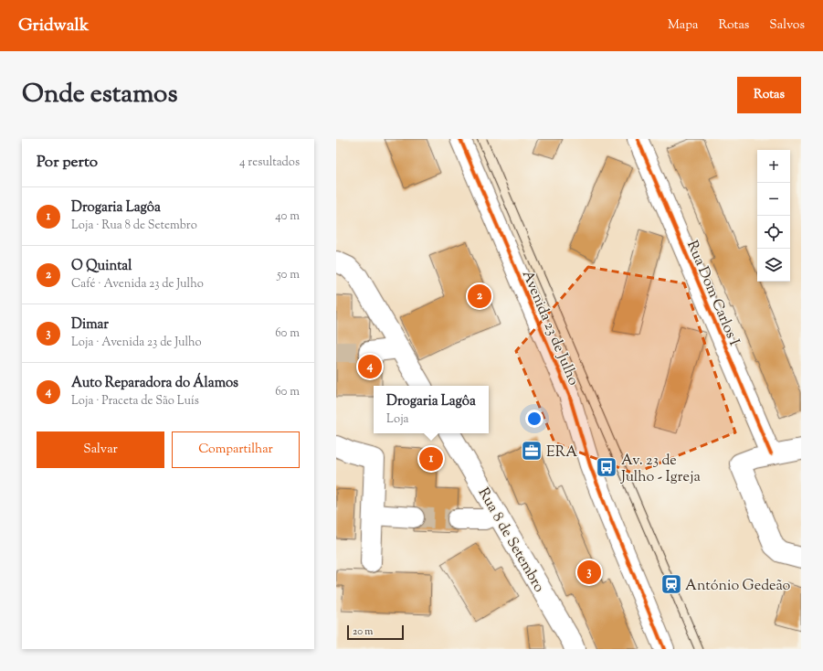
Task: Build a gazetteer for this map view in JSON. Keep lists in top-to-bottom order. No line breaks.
{"streets":{"street":["Rua Dom Carlos I","Avenida 23 de Julho","Rua 8 de Setembro"]},"places":{"office":["ERA"],"bus stop":["Av. 23 de Julho - Igreja"],"station":["António Gedeão"]},"scale_bar":"20 m","page":{"header":"Gridwalk","nav":["Mapa","Rotas","Salvos"],"title":"Onde estamos","buttons":["Rotas",["Salvar","Compartilhar"]],"heading":["Por perto","4 resultados"],"map_buttons":["+","−"],"list":[{"mark":"1","name":"Drogaria Lagôa","note":"Loja · Rua 8 de Setembro","value":"40 m"},{"mark":"2","name":"O Quintal","note":"Café · Avenida 23 de Julho","value":"50 m"},{"mark":"3","name":"Dimar","note":"Loja · Avenida 23 de Julho","value":"60 m"},{"mark":"4","name":"Auto Reparadora do Álamos","note":"Loja · Praceta de São Luís","value":"60 m"}],"pins":["2","4","1","3"],"popup":["Drogaria Lagôa","Loja"],"scale":"20 m"}}
